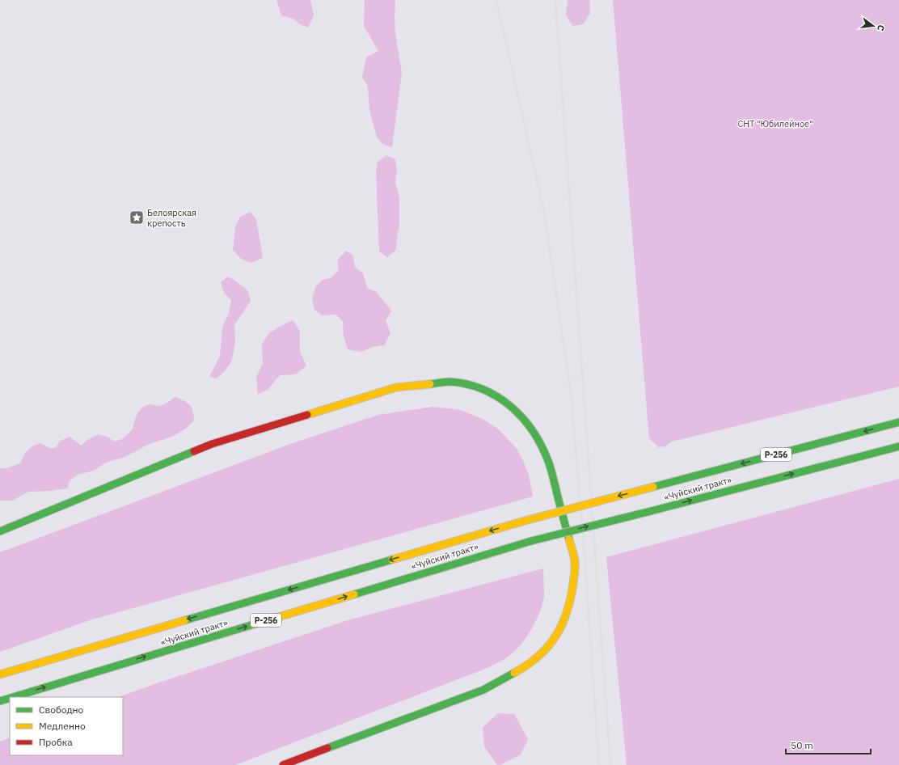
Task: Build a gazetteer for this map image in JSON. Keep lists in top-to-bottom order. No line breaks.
{"streets":{"highway":["Р-256","«Чуйский тракт»"]},"parks":["СНТ \"Юбилейное\""],"places":{"place":["Белоярская крепость"]},"legend":["Свободно","Медленно","Пробка"],"scale_bar":"50 m","north":"right"}
